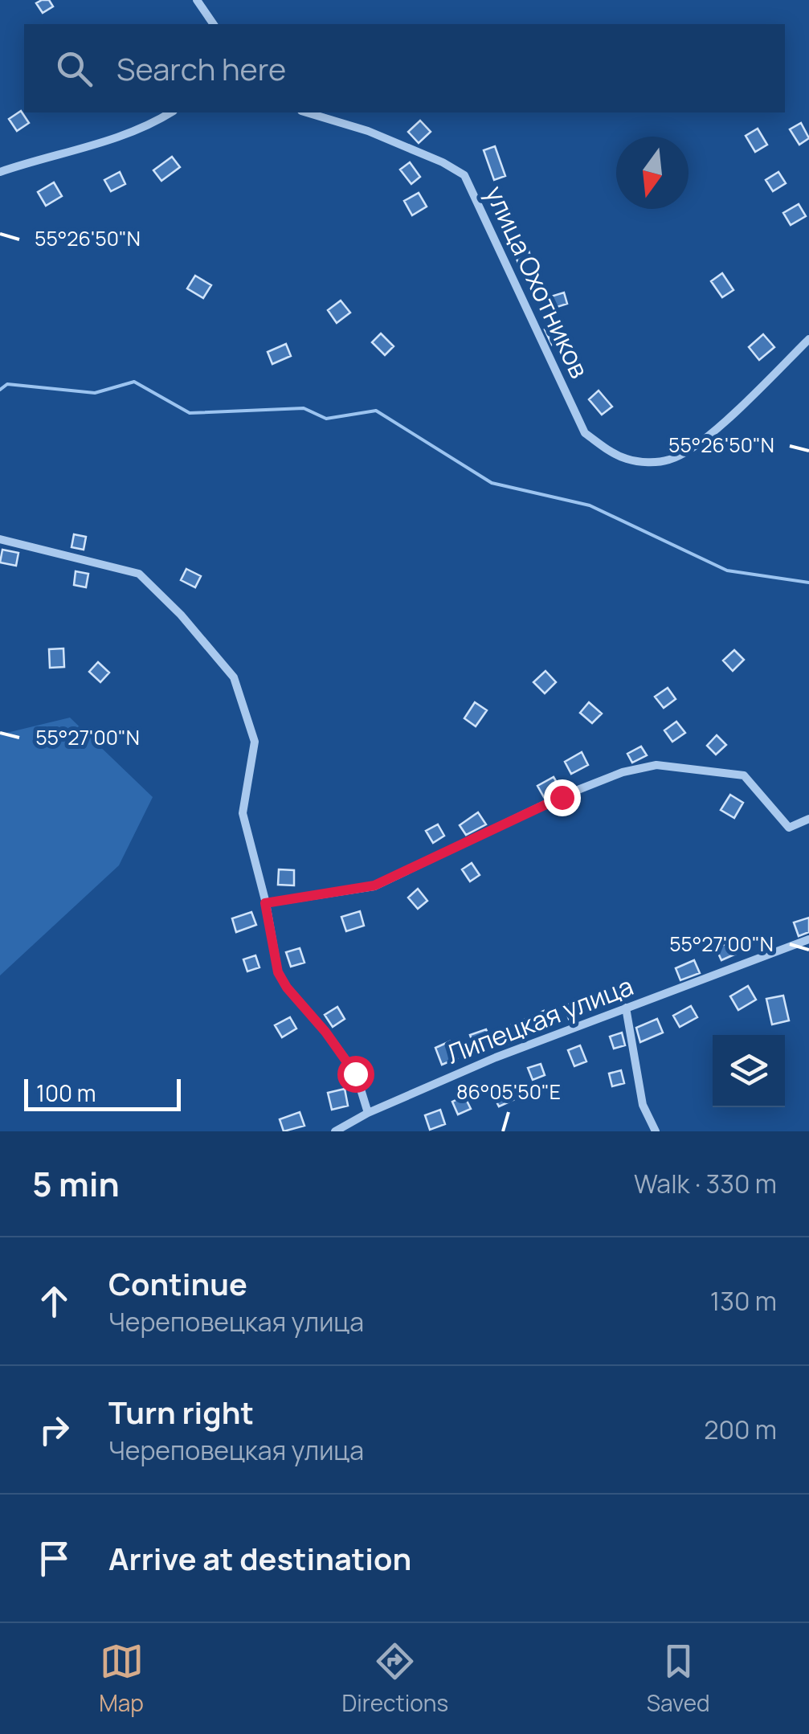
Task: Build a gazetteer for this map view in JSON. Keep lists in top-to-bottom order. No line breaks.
{"streets":{"street":["улица Охотников","Липецкая улица"]},"scale_bar":"100 m","north":"bottom","page":{"search":"Search here","scale":"100 m","heading":["5 min","Walk · 330 m"],"list":[["Continue","Череповецкая улица","130 m"],["Turn right","Череповецкая улица","200 m"],"Arrive at destination"],"nav":["Map","Directions","Saved"]},"coordinates":["55°26'50\"N","55°27'00\"N","86°05'50\"E"]}
